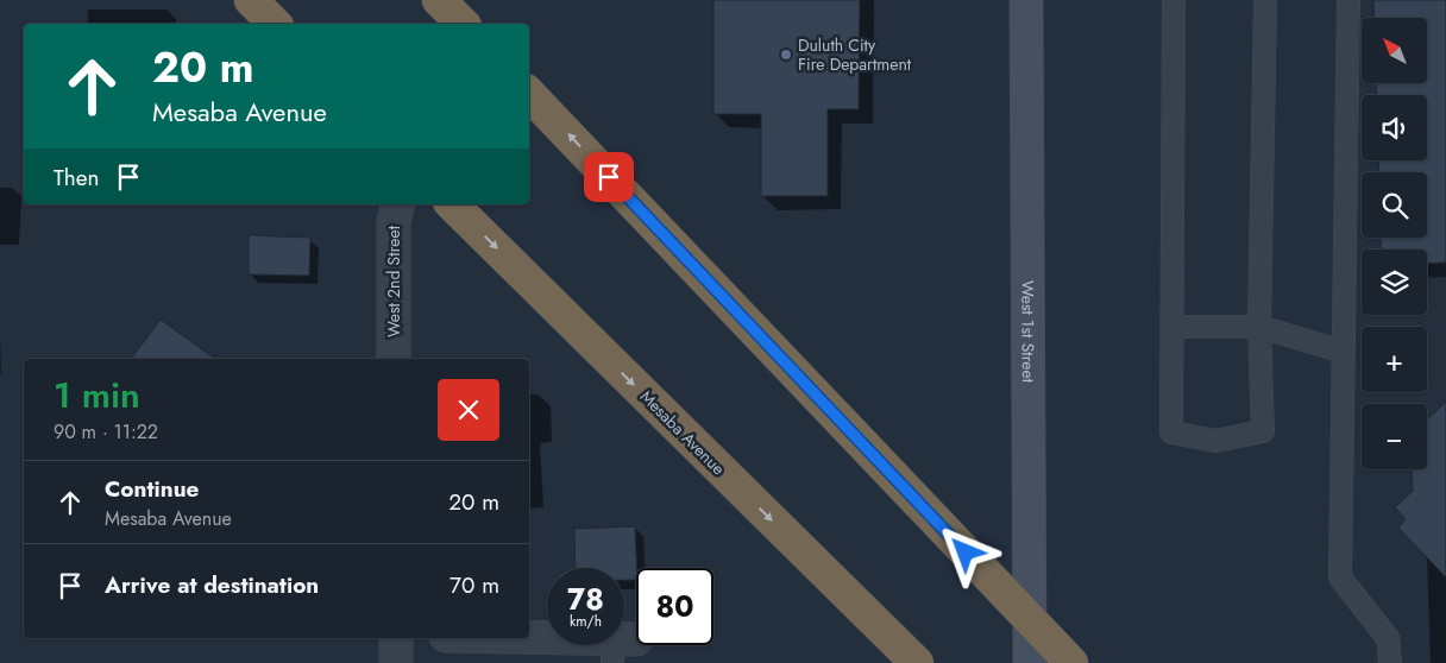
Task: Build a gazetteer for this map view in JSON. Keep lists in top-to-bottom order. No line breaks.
{"streets":{"highway":["Mesaba Avenue"],"street":["West 2nd Street","West 1st Street"]},"places":["Duluth City Fire Department"],"north":"top left","page":{"map_buttons":["+","−"],"turn":["20 m","Mesaba Avenue"],"then":"Then","heading":["1 min","90 m · 11:22"],"list":[{"name":"Continue","note":"Mesaba Avenue","value":"20 m"},{"name":"Arrive at destination","value":"70 m"}],"speed":"78 km/h","limit":"80"}}
